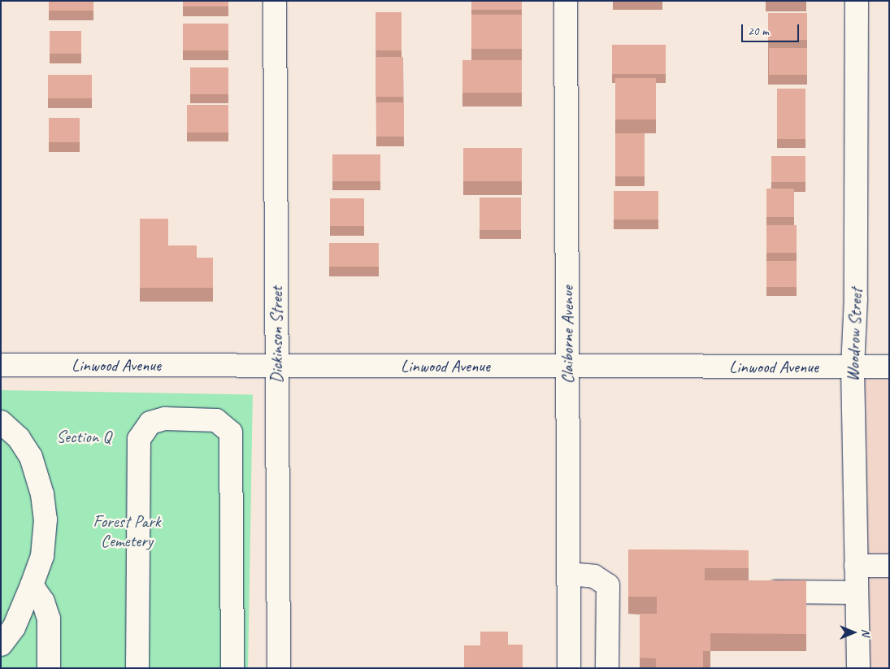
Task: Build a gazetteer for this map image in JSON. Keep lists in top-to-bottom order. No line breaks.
{"streets":{"street":["Dickinson Street","Claiborne Avenue","Woodrow Street","Linwood Avenue"]},"crossings":[["Dickinson Street","Linwood Avenue"],["Claiborne Avenue","Linwood Avenue"],["Woodrow Street","Linwood Avenue"]],"parks":["Section Q","Forest Park Cemetery"],"scale_bar":"20 m","north":"right"}
